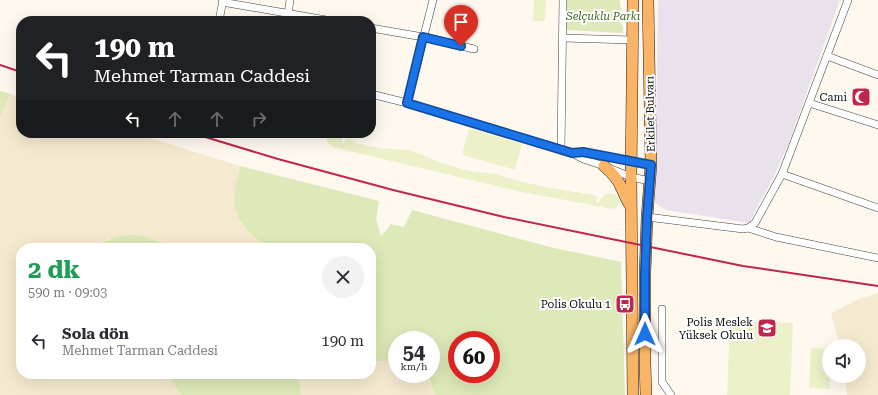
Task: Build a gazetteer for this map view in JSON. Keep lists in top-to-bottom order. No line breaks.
{"streets":{"main road":["Erkilet Bulvarı"]},"parks":["Selçuklu Parkı"],"places":{"mosque":["Cami"],"bus stop":["Polis Okulu 1"],"school or university":["Polis Meslek Yüksek Okulu"]},"page":{"turn":["190 m","Mehmet Tarman Caddesi"],"heading":["2 dk","590 m · 09:03"],"list":[{"name":"Sola dön","note":"Mehmet Tarman Caddesi","value":"190 m"}],"speed":"54 km/h","limit":"60"}}
